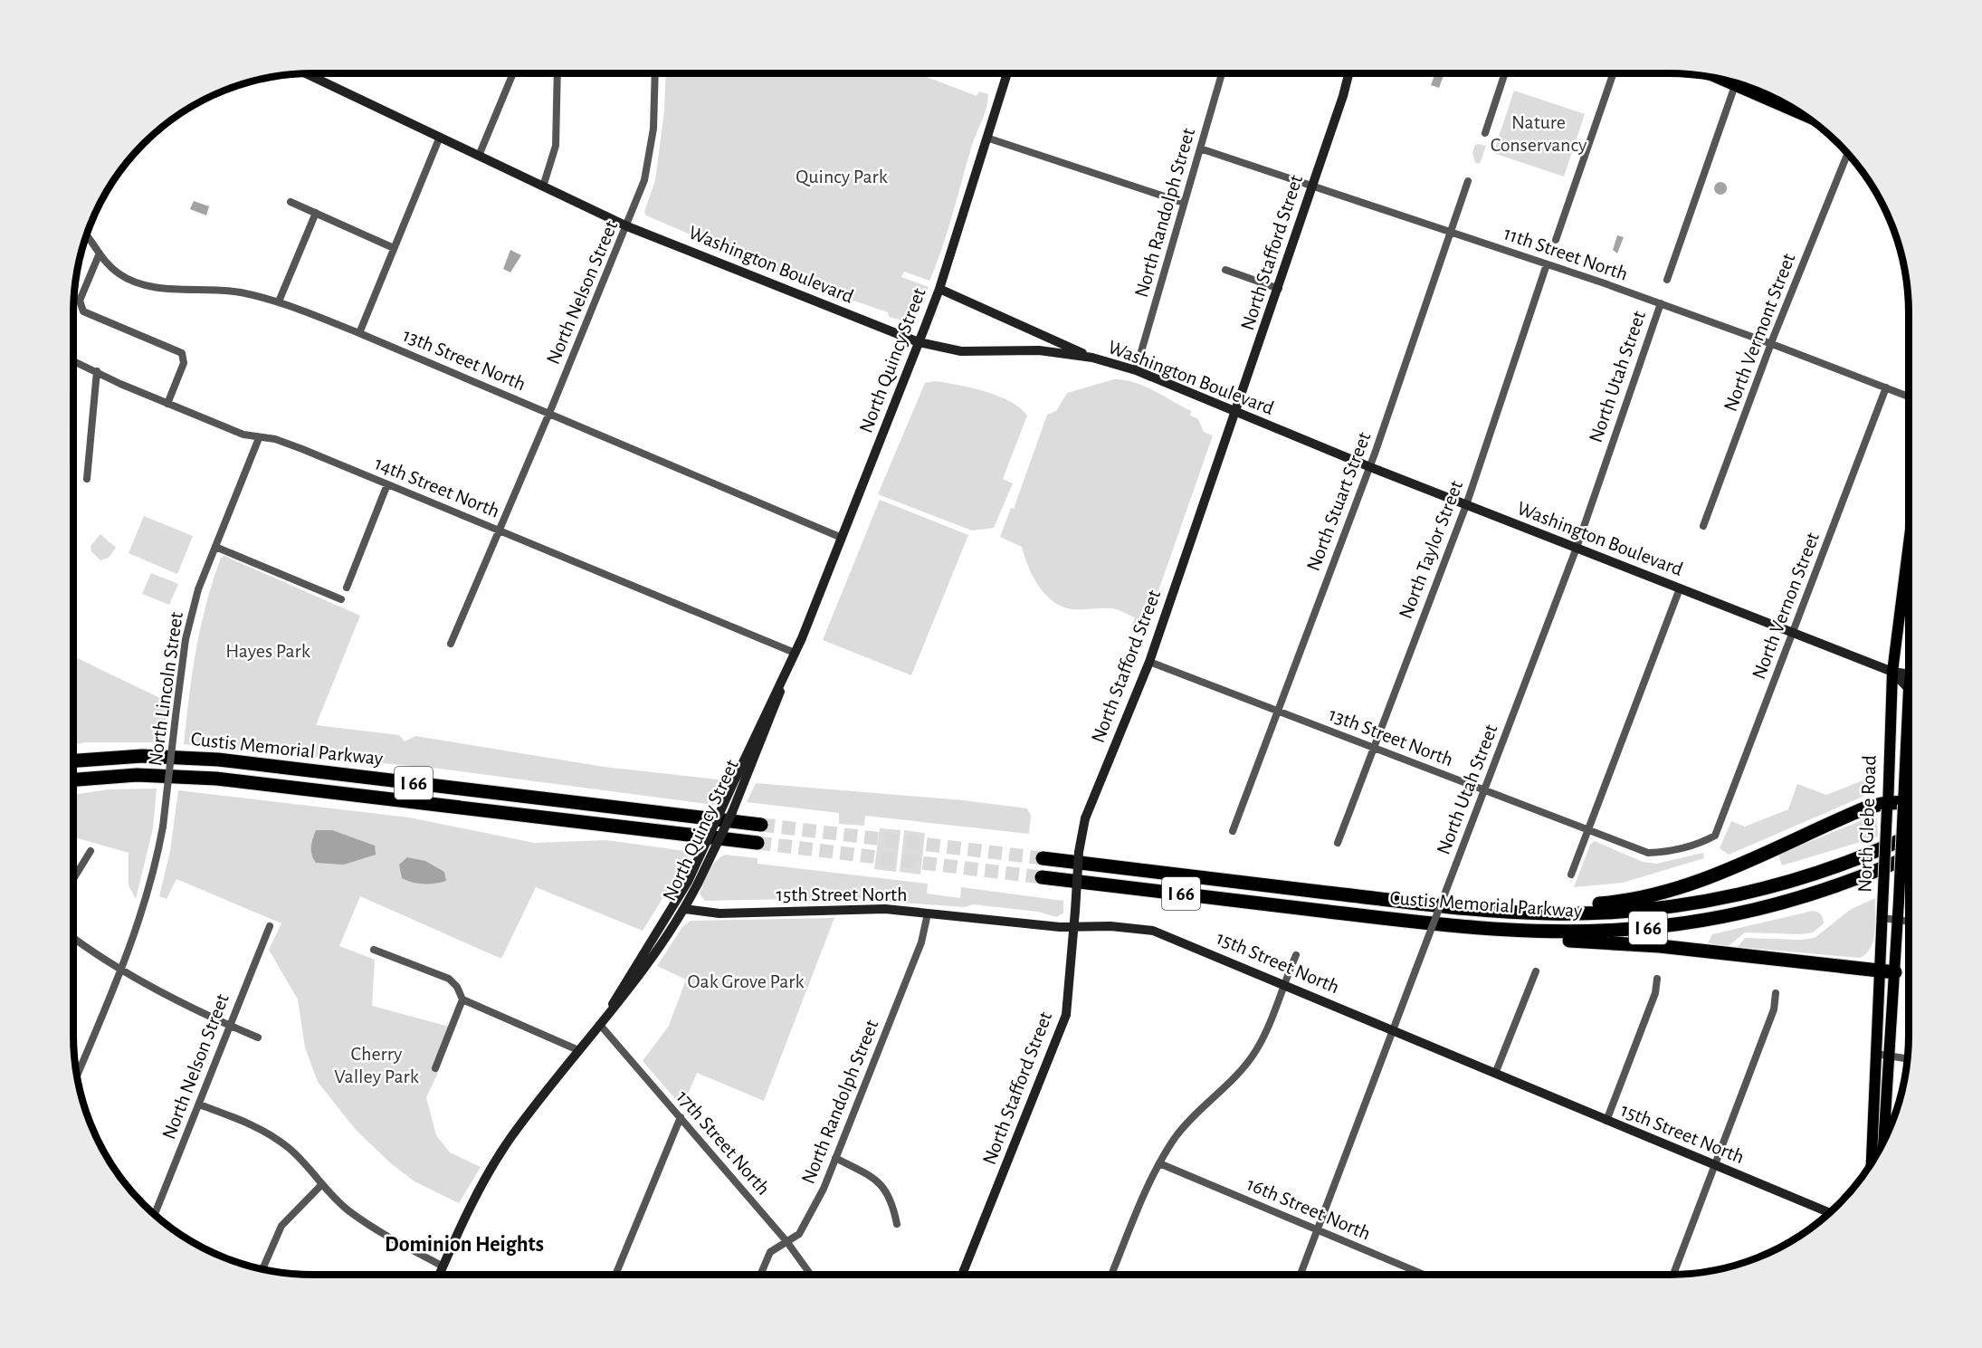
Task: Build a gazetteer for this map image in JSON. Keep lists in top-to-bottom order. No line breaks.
{"streets":{"highway":["Custis Memorial Parkway","I 66"],"main road":["North Stafford Street","Washington Boulevard","North Quincy Street","North Glebe Road","15th Street North"],"street":["North Randolph Street","11th Street North","North Nelson Street","North Vermont Street","13th Street North","North Utah Street","14th Street North","North Stuart Street","North Taylor Street","North Vernon Street","North Lincoln Street","17th Street North","16th Street North"]},"crossings":[["North Randolph Street","11th Street North"],["North Randolph Street","Washington Boulevard"],["North Randolph Street","15th Street North"],["North Randolph Street","17th Street North"],["North Stafford Street","11th Street North"],["North Stafford Street","Washington Boulevard"],["North Stafford Street","13th Street North"],["North Stafford Street","15th Street North"],["11th Street North","North Vermont Street"],["11th Street North","North Utah Street"],["11th Street North","North Stuart Street"],["11th Street North","North Taylor Street"],["11th Street North","North Vernon Street"],["Washington Boulevard","North Nelson Street"],["Washington Boulevard","North Quincy Street"],["Washington Boulevard","North Utah Street"],["Washington Boulevard","North Stuart Street"],["Washington Boulevard","North Taylor Street"],["Washington Boulevard","North Vernon Street"],["Washington Boulevard","North Glebe Road"],["North Nelson Street","13th Street North"],["North Nelson Street","14th Street North"],["13th Street North","North Quincy Street"],["13th Street North","North Utah Street"],["13th Street North","North Stuart Street"],["13th Street North","North Taylor Street"],["13th Street North","North Vernon Street"],["North Quincy Street","14th Street North"],["North Quincy Street","15th Street North"],["North Quincy Street","17th Street North"],["North Utah Street","15th Street North"],["North Utah Street","16th Street North"],["14th Street North","North Lincoln Street"]],"districts":["Dominion Heights"],"parks":["Nature Conservancy","Quincy Park","Hayes Park","Oak Grove Park","Cherry Valley Park"]}
